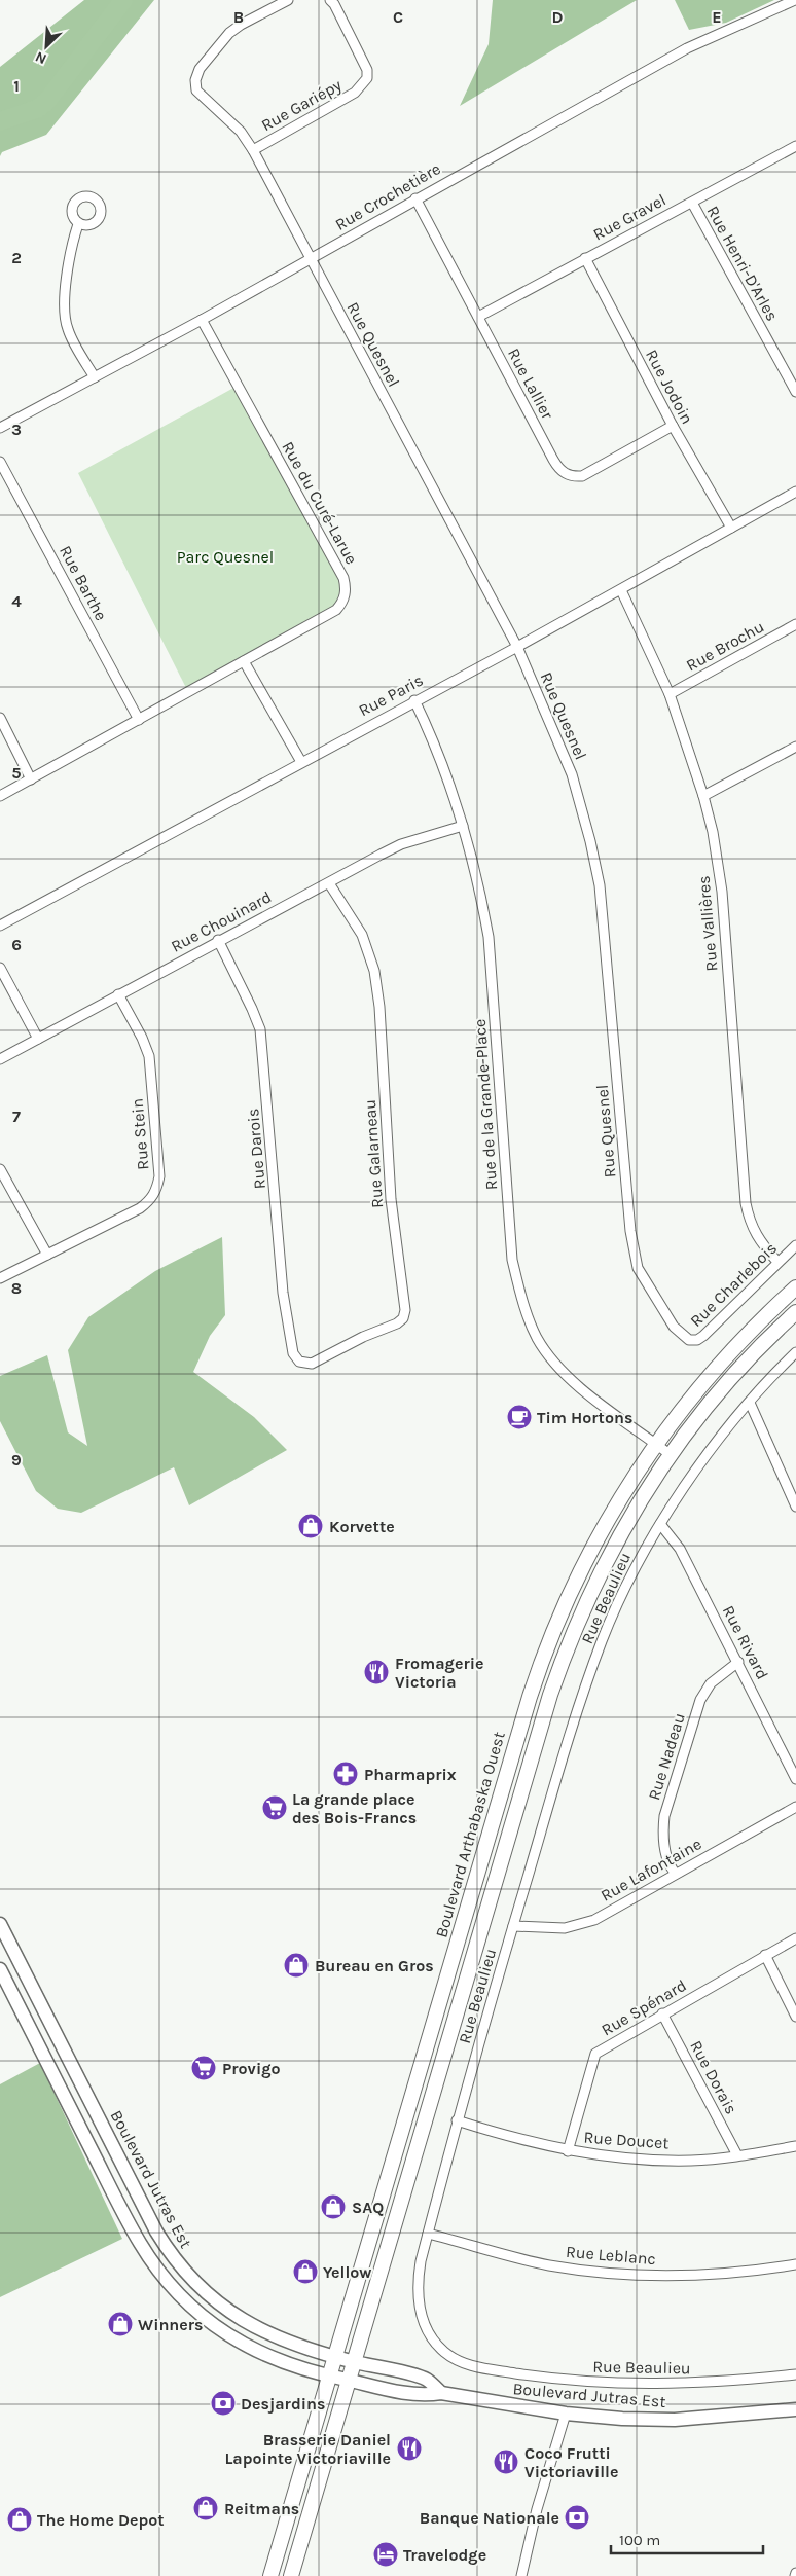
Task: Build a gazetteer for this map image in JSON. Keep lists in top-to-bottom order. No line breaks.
{"streets":{"main road":["Boulevard Arthabaska Ouest","Boulevard Jutras Est"],"street":["Rue Gariépy","Rue Crochetière","Rue Gravel","Rue Henri-D'Arles","Rue Quesnel","Rue Lallier","Rue Jodoin","Rue du Curé-Larue","Rue Barthe","Rue Brochu","Rue Paris","Rue Chouinard","Rue Vallières","Rue de la Grande-Place","Rue Stein","Rue Darois","Rue Galarneau","Rue Charlebois","Rue Beaulieu","Rue Rivard","Rue Nadeau","Rue Lafontaine","Rue Spénard","Rue Dorais","Rue Doucet","Rue Leblanc"]},"crossings":[["Rue Gariépy","Rue Quesnel"],["Rue Crochetière","Rue Quesnel"],["Rue Crochetière","Rue Lallier"],["Rue Crochetière","Rue du Curé-Larue"],["Rue Gravel","Rue Henri-D'Arles"],["Rue Gravel","Rue Lallier"],["Rue Gravel","Rue Jodoin"],["Rue Quesnel","Rue Paris"],["Rue Quesnel","Rue Charlebois"],["Rue Lallier","Rue Jodoin"],["Rue Jodoin","Rue Paris"],["Rue du Curé-Larue","Rue Barthe"],["Rue Brochu","Rue Vallières"],["Rue Paris","Rue Vallières"],["Rue Paris","Rue de la Grande-Place"],["Rue Chouinard","Rue de la Grande-Place"],["Rue Chouinard","Rue Stein"],["Rue Chouinard","Rue Darois"],["Rue Chouinard","Rue Galarneau"],["Rue Vallières","Rue Charlebois"],["Rue de la Grande-Place","Boulevard Arthabaska Ouest"],["Rue Darois","Rue Galarneau"],["Rue Beaulieu","Rue Rivard"],["Rue Beaulieu","Rue Lafontaine"],["Rue Beaulieu","Rue Doucet"],["Rue Beaulieu","Rue Leblanc"],["Rue Rivard","Rue Nadeau"],["Rue Nadeau","Rue Lafontaine"],["Boulevard Arthabaska Ouest","Boulevard Jutras Est"],["Rue Spénard","Rue Dorais"],["Rue Spénard","Rue Doucet"],["Rue Dorais","Rue Doucet"]],"parks":["Parc Quesnel"],"places":{"cafe":["Tim Hortons"],"shop":["Korvette","Bureau en Gros","SAQ","Yellow","Winners","Reitmans","The Home Depot"],"restaurant":["Fromagerie Victoria","Brasserie Daniel Lapointe Victoriaville","Coco Frutti Victoriaville"],"pharmacy":["Pharmaprix"],"supermarket":["La grande place des Bois-Francs","Provigo"],"bank":["Desjardins","Banque Nationale"],"hotel":["Travelodge"]},"scale_bar":"100 m","north":"bottom left","grid":{"columns":["B","C","D","E"],"rows":["1","2","3","4","5","6","7","8","9"]}}
